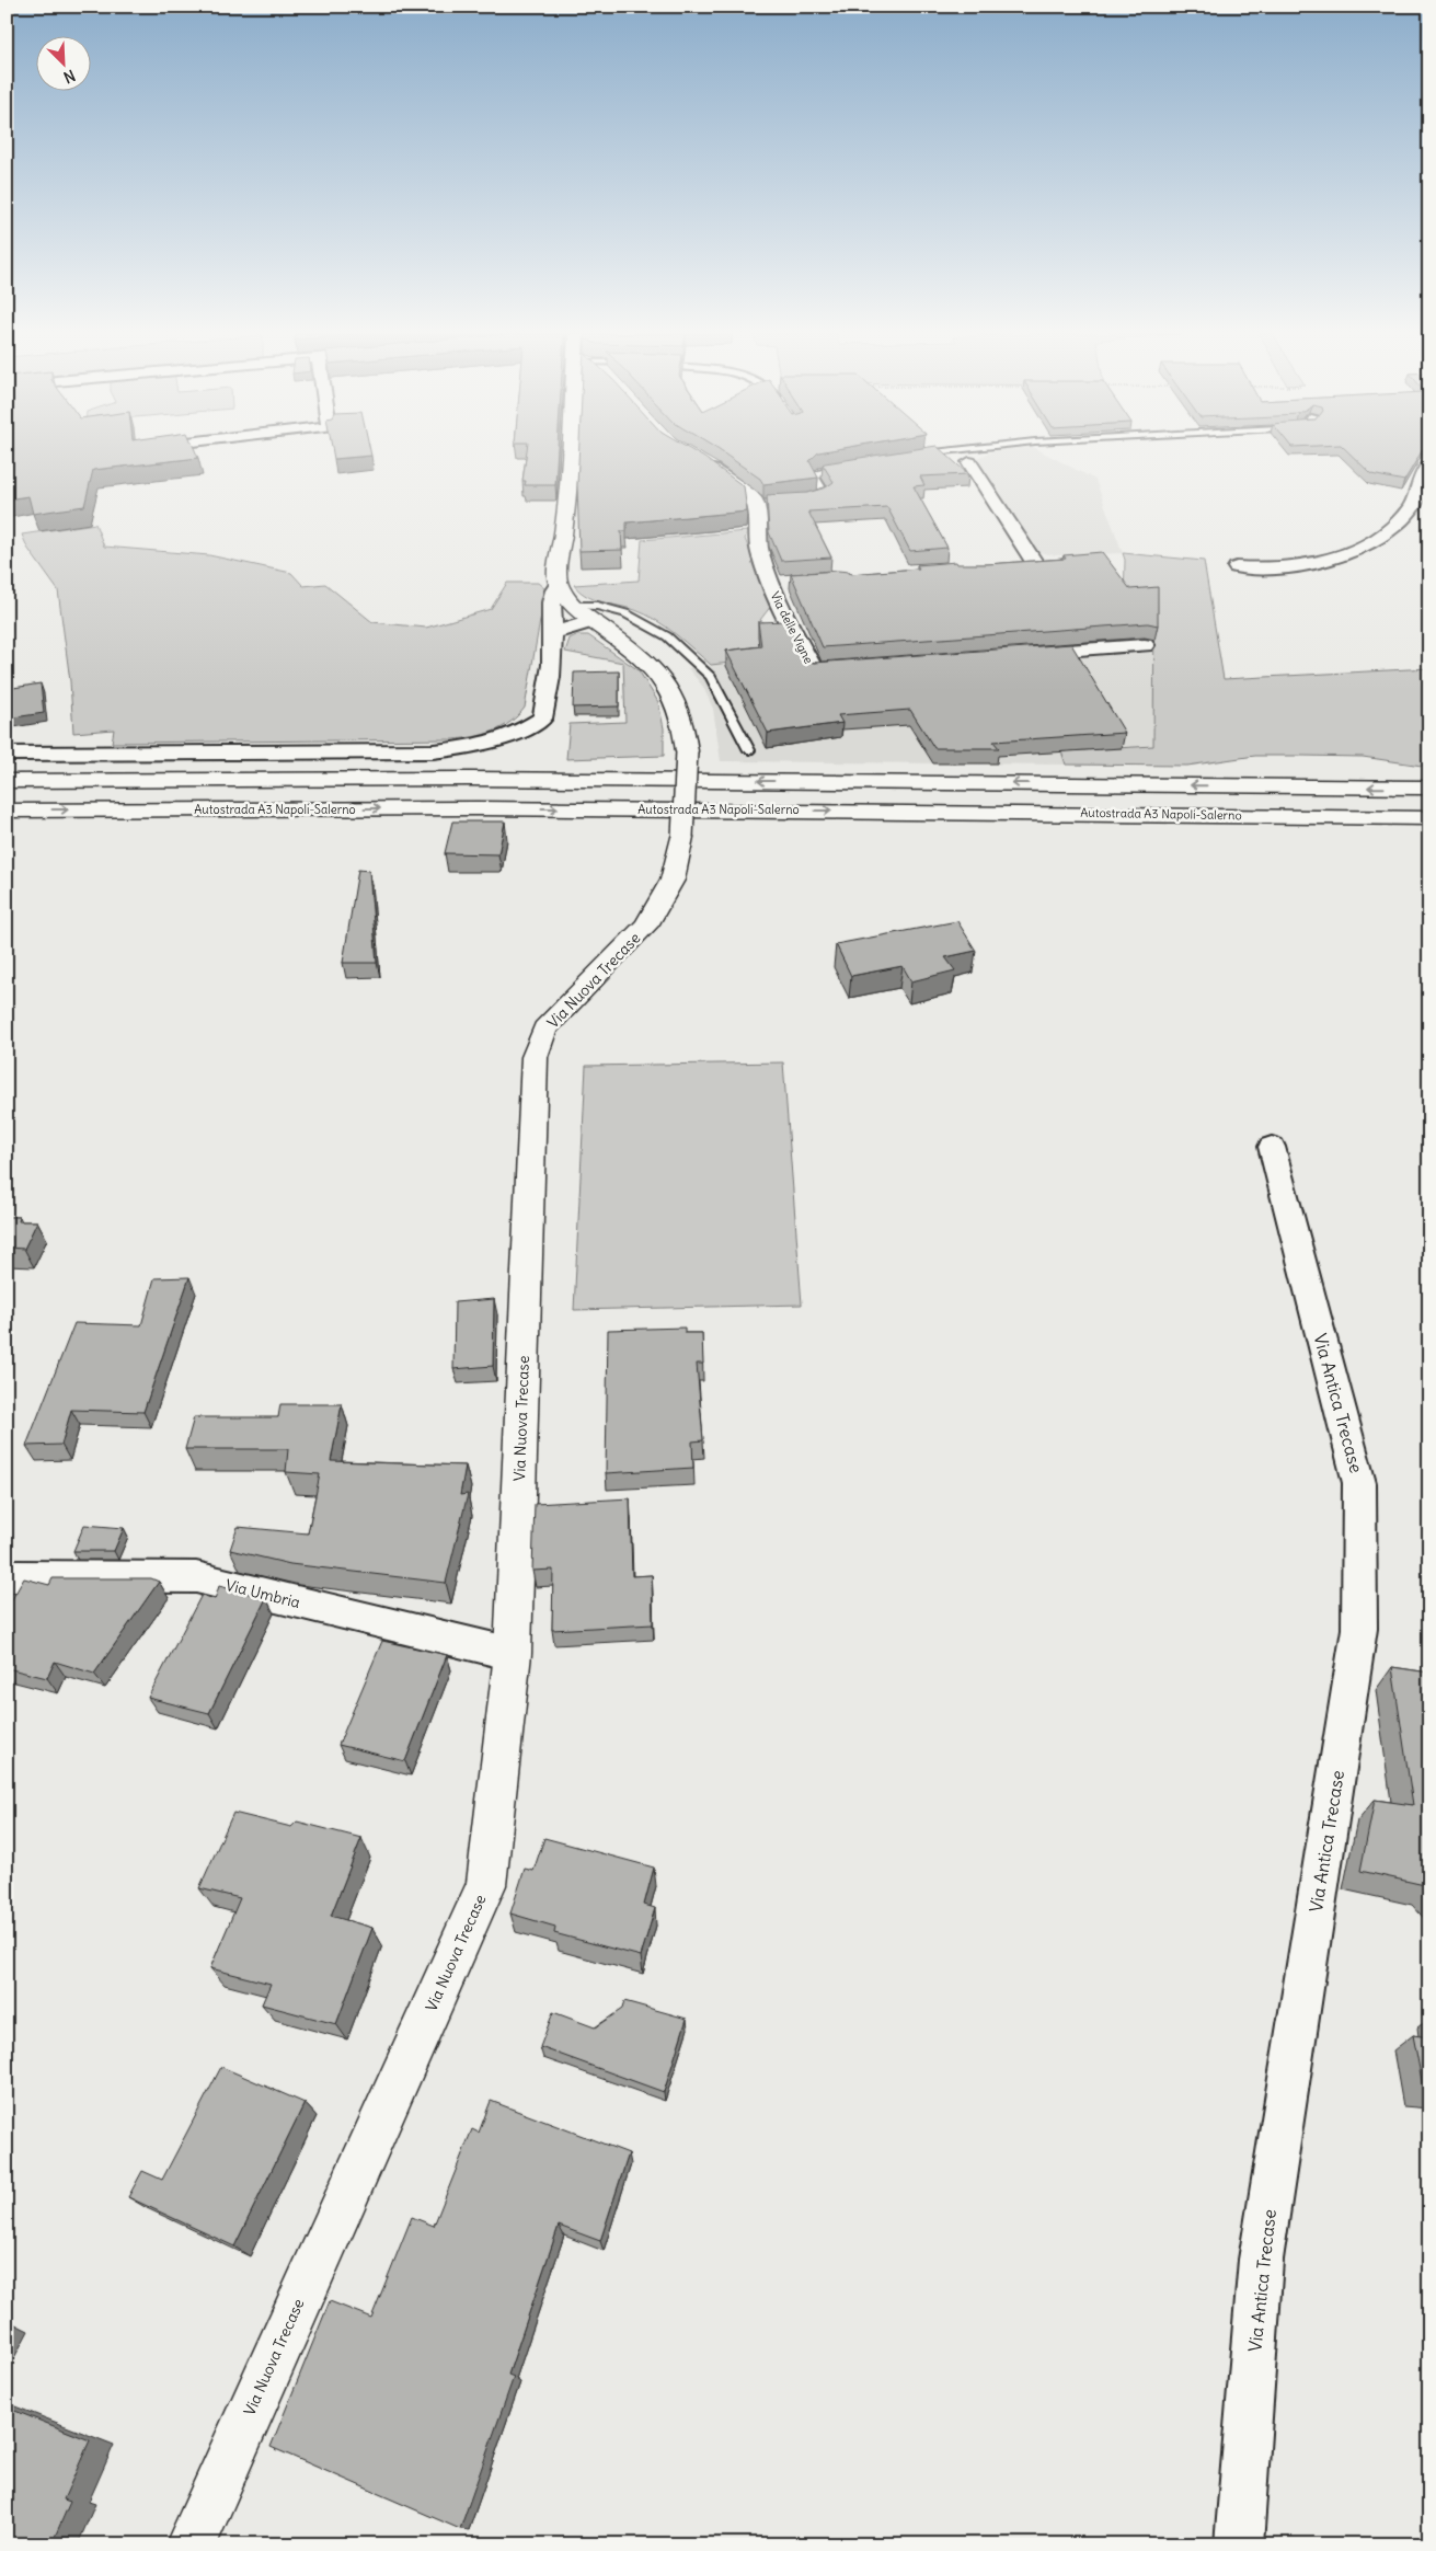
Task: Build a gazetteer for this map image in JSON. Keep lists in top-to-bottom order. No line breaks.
{"streets":{"main road":["Autostrada A3 Napoli-Salerno","Via Nuova Trecase"],"street":["Via delle Vigne","Via Antica Trecase","Via Umbria"]},"crossings":[["Via Nuova Trecase","Via Umbria"]],"north":"bottom right"}
